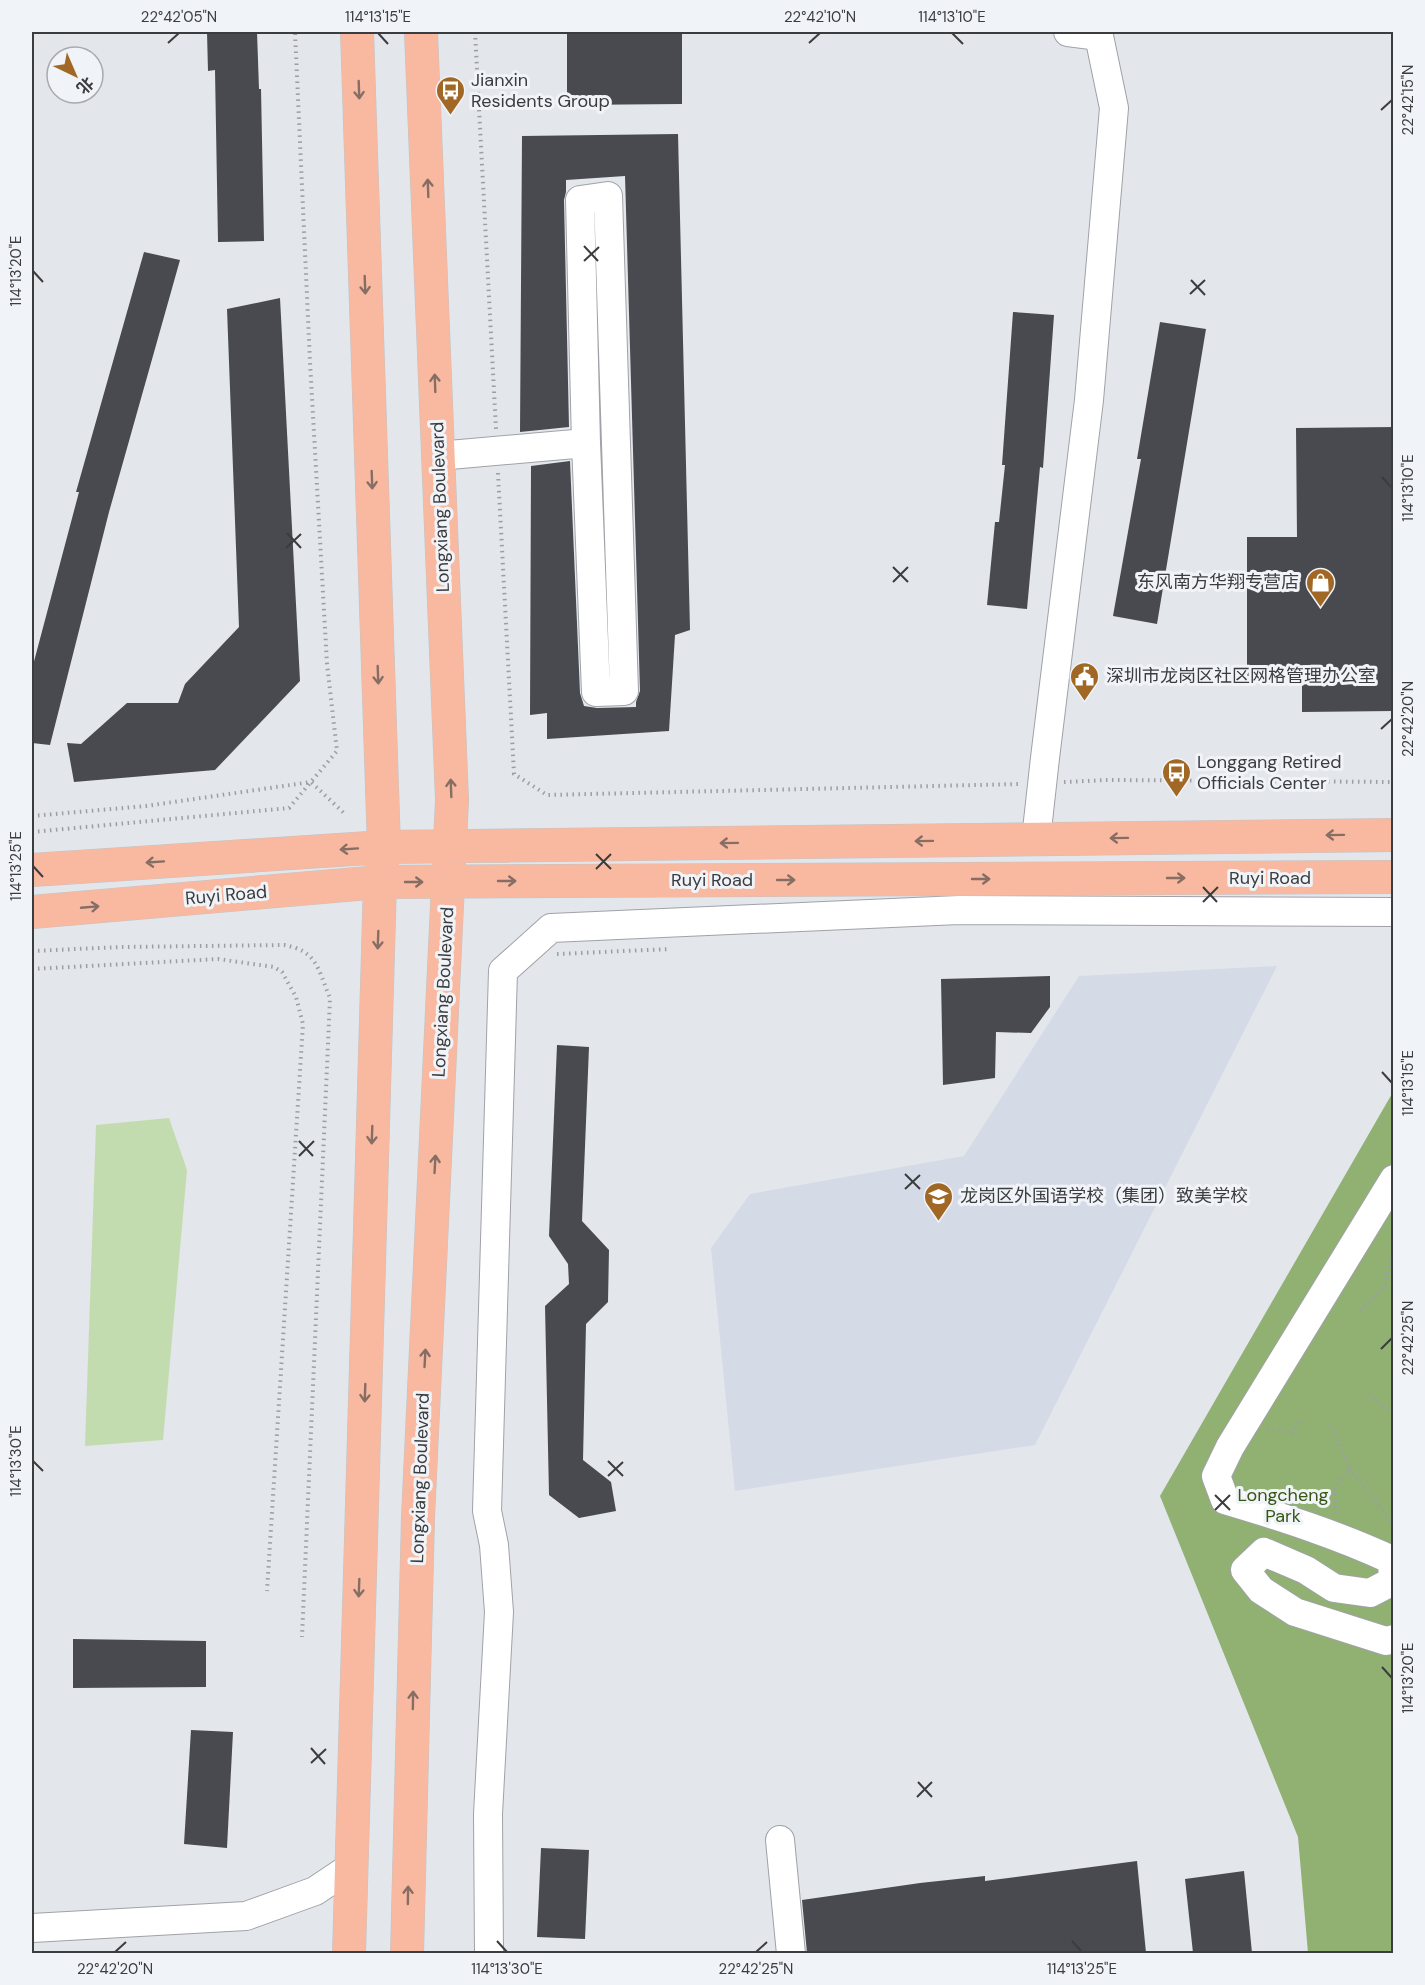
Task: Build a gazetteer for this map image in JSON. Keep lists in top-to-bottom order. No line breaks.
{"streets":{"main road":["Longxiang Boulevard","Ruyi Road"]},"crossings":[["Longxiang Boulevard","Ruyi Road"]],"parks":["Longcheng Park"],"places":{"bus stop":["Jianxin Residents Group","Longgang Retired Officials Center"],"shop":["东风南方华翔专营店"],"public building":["深圳市龙岗区社区网格管理办公室"],"school or university":["龙岗区外国语学校（集团）致美学校"]},"north":"bottom right","coordinates":["22°42'05\"N","114°13'15\"E","22°42'10\"N","114°13'10\"E","22°42'15\"N","114°13'20\"E","22°42'20\"N","114°13'25\"E","22°42'25\"N","114°13'30\"E"]}
